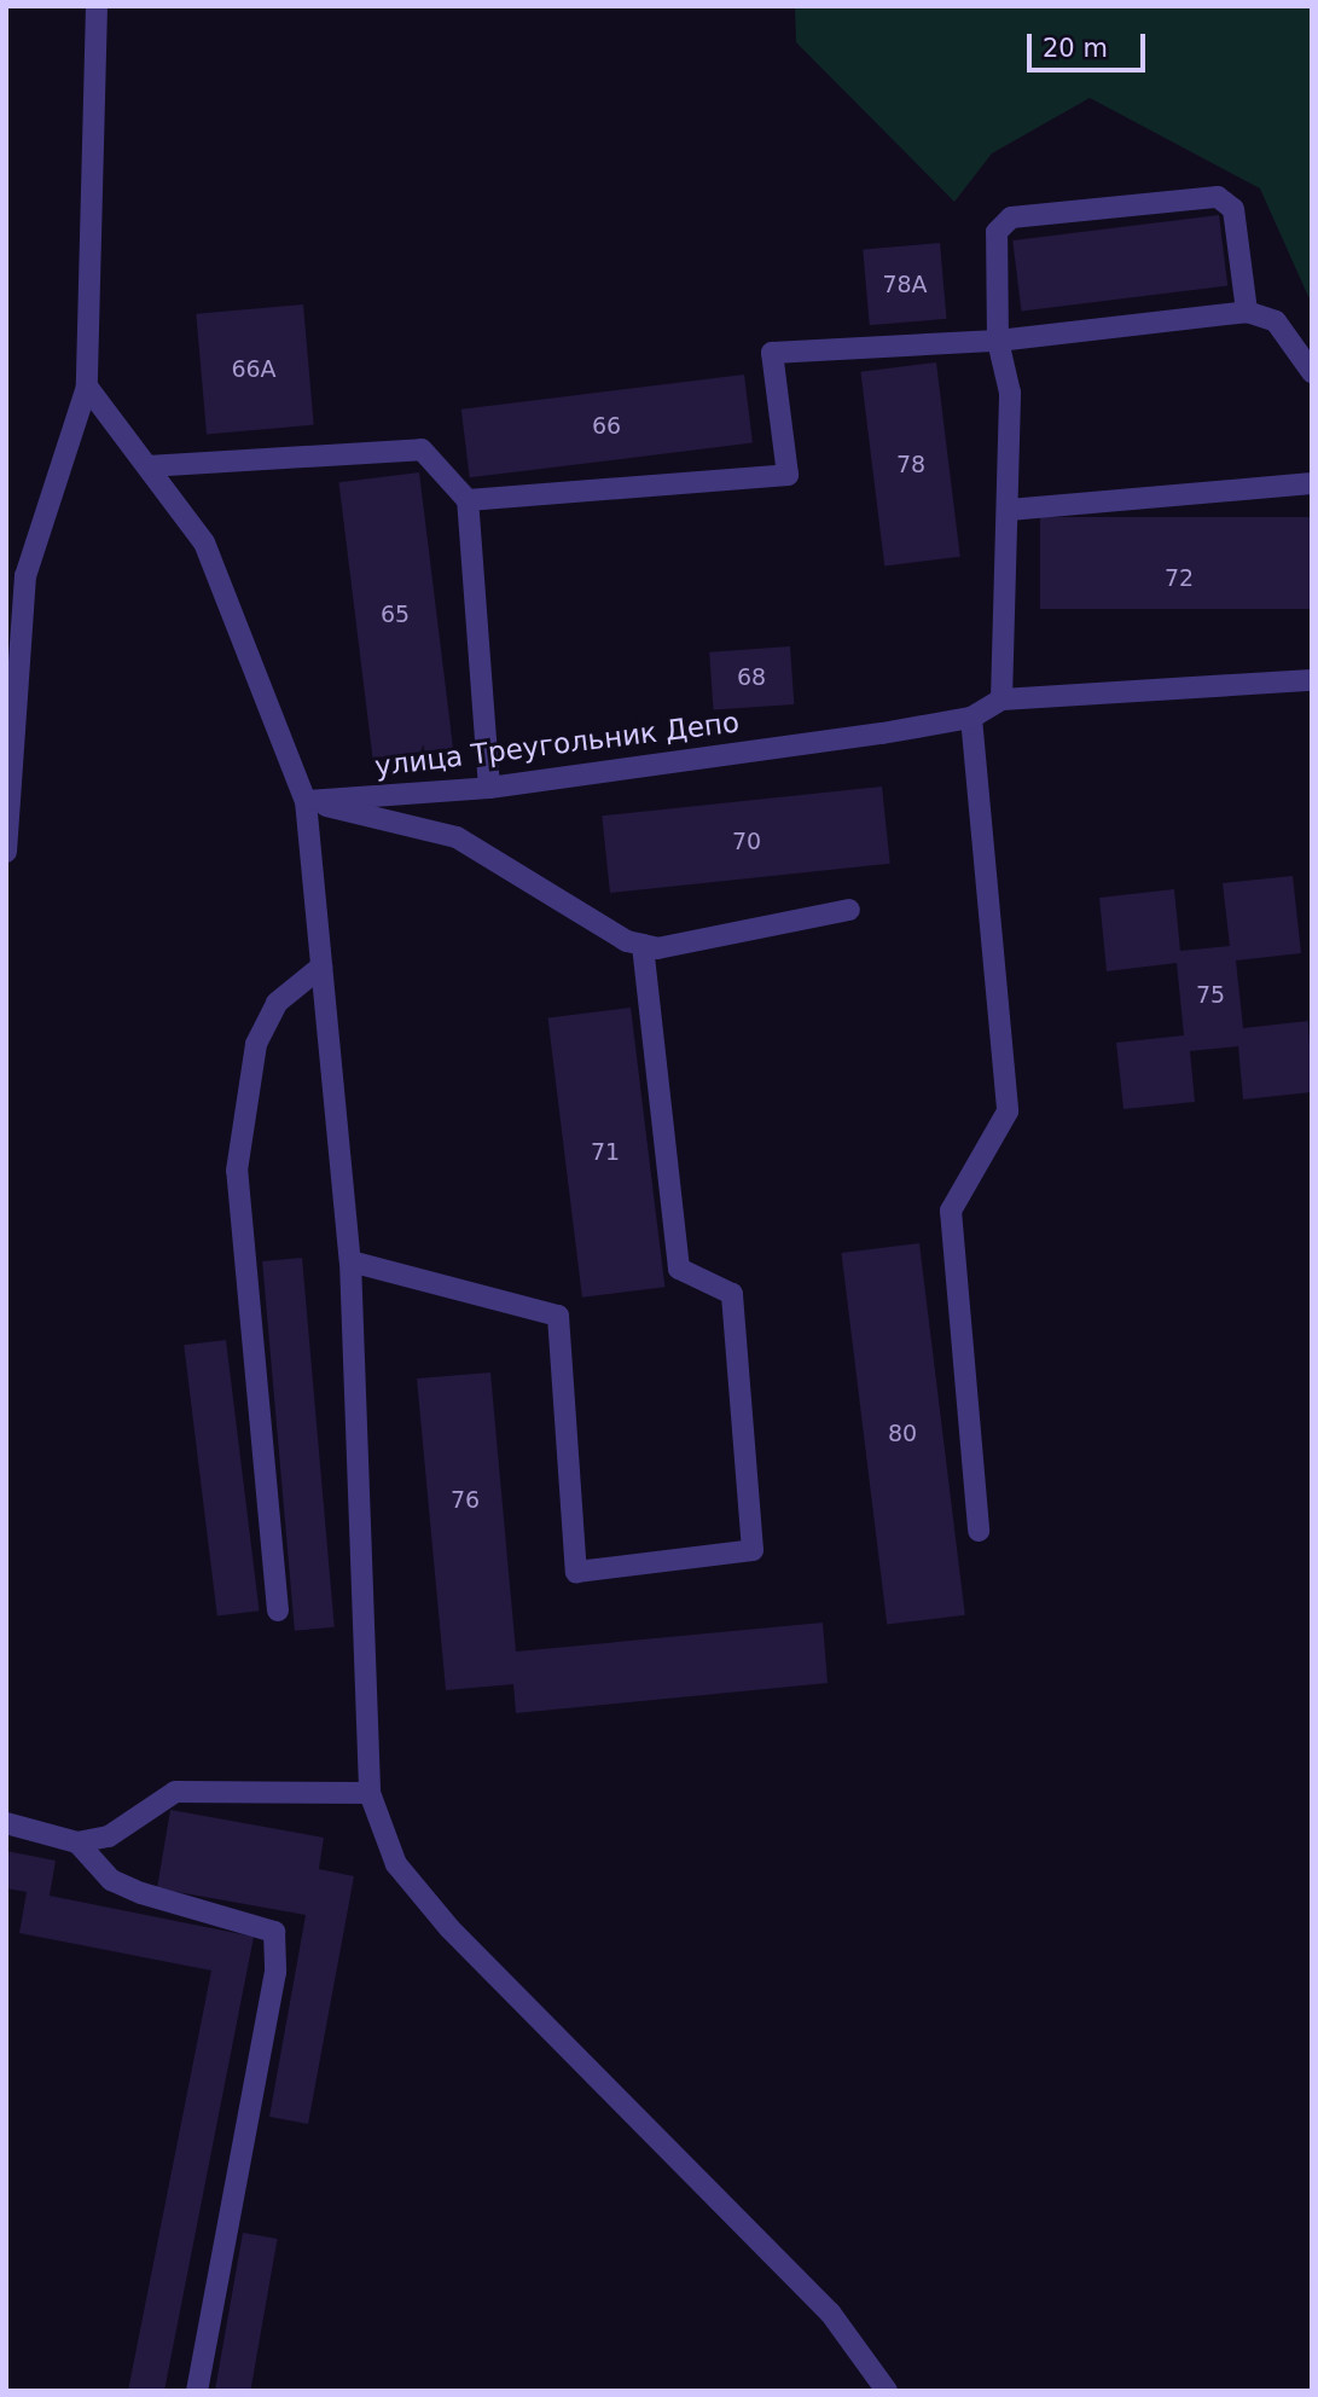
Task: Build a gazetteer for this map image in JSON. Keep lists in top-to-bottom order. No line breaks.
{"streets":{"street":["улица Треугольник Депо"]},"house_numbers":["78А","66А","66","78","72","65","68","70","75","71","80","76"],"scale_bar":"20 m"}
